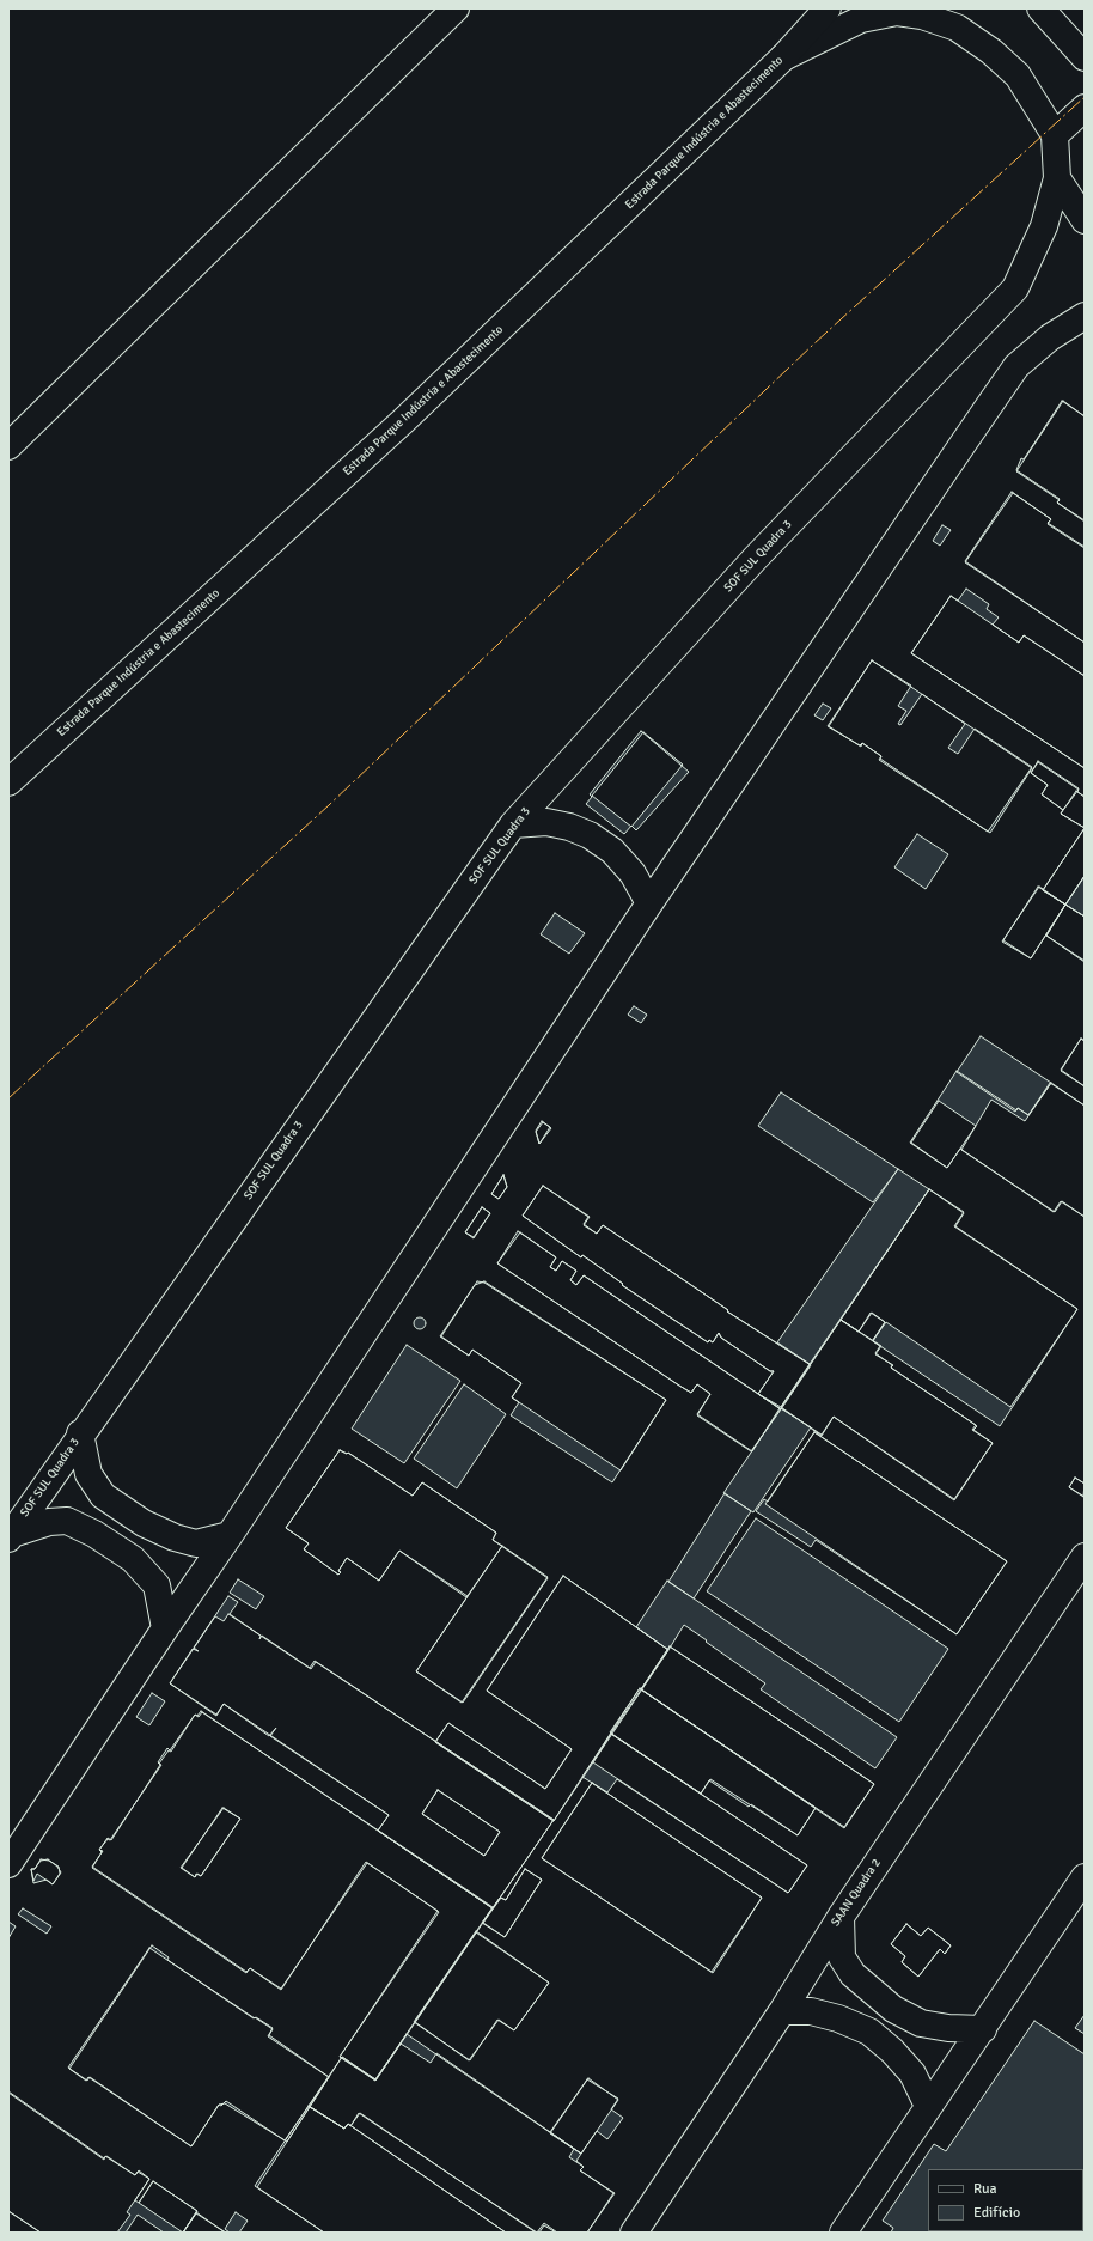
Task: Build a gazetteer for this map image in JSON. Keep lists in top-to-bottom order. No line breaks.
{"streets":{"main road":["Estrada Parque Indústria e Abastecimento","SOF SUL Quadra 3","SAAN Quadra 2"]},"legend":["Rua","Edifício"]}
